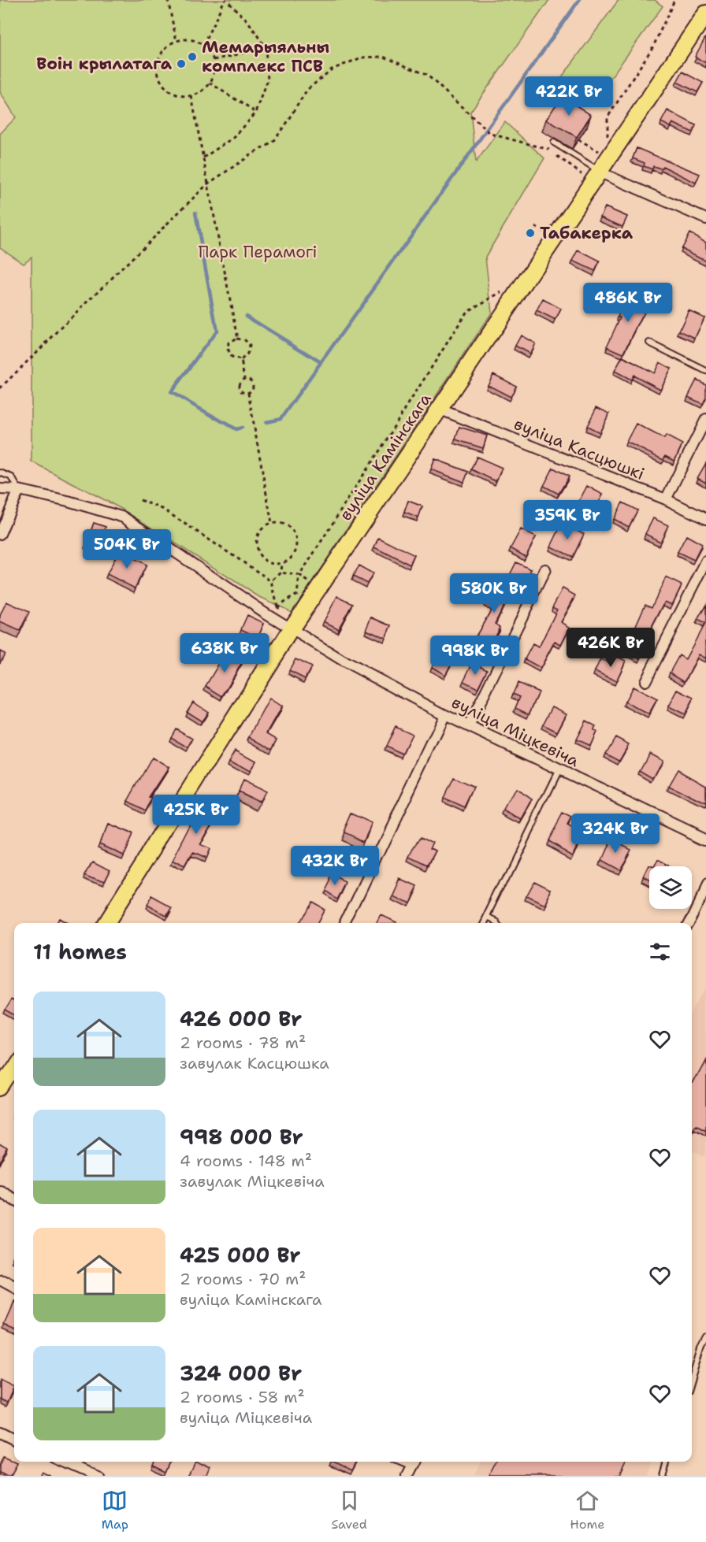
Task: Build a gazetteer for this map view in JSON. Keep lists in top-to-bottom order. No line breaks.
{"streets":{"main road":["вуліца Камінскага"],"street":["вуліца Касцюшкі","вуліца Міцкевіча"]},"crossings":[["вуліца Касцюшкі","вуліца Камінскага"],["вуліца Камінскага","вуліца Міцкевіча"]],"parks":["Парк Перамогі"],"places":["Мемарыяльны комплекс ПСВ","Воін крылатага","Табакерка"],"page":{"price":["422K Br","486K Br","359K Br","504K Br","580K Br","426K Br","638K Br","998K Br","425K Br","324K Br","432K Br"],"heading":"11 homes","list":[{"name":"426 000 Br","note":"2 rooms · 78 m² · завулак Касцюшка"},{"name":"998 000 Br","note":"4 rooms · 148 m² · завулак Міцкевіча"},{"name":"425 000 Br","note":"2 rooms · 70 m² · вуліца Камінскага"},{"name":"324 000 Br","note":"2 rooms · 58 m² · вуліца Міцкевіча"}],"tabs":["Map","Saved","Home"]}}
